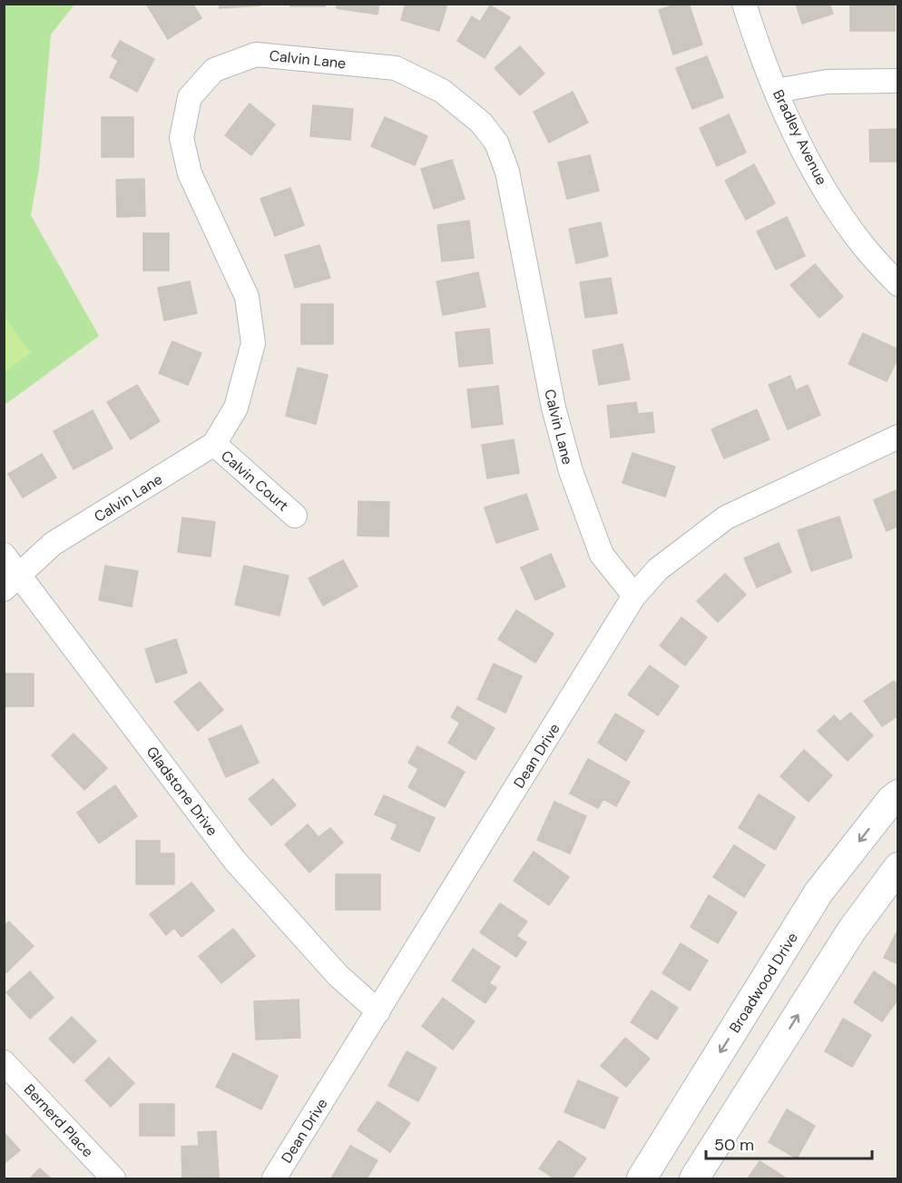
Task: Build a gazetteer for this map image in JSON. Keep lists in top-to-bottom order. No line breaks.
{"streets":{"street":["Calvin Lane","Bradley Avenue","Calvin Court","Dean Drive","Gladstone Drive","Broadwood Drive","Bernerd Place"]},"crossings":[["Calvin Lane","Calvin Court"],["Calvin Lane","Dean Drive"],["Calvin Lane","Gladstone Drive"],["Dean Drive","Gladstone Drive"]],"scale_bar":"50 m"}
